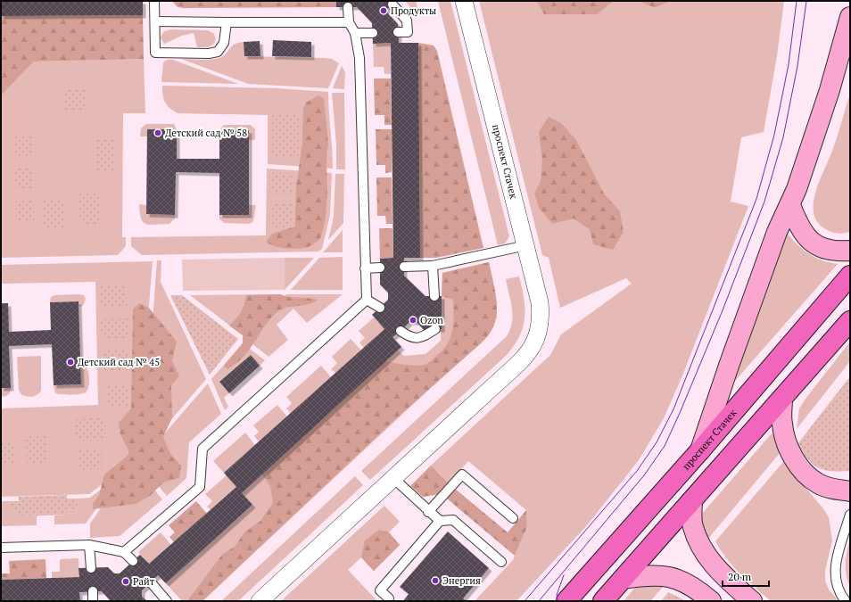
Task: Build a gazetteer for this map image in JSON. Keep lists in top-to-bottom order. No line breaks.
{"streets":{"main road":["проспект Стачек"]},"places":["Продукты","Детский сад № 58","Ozon","Детский сад № 45","Энергия","Райт"],"scale_bar":"20 m"}
